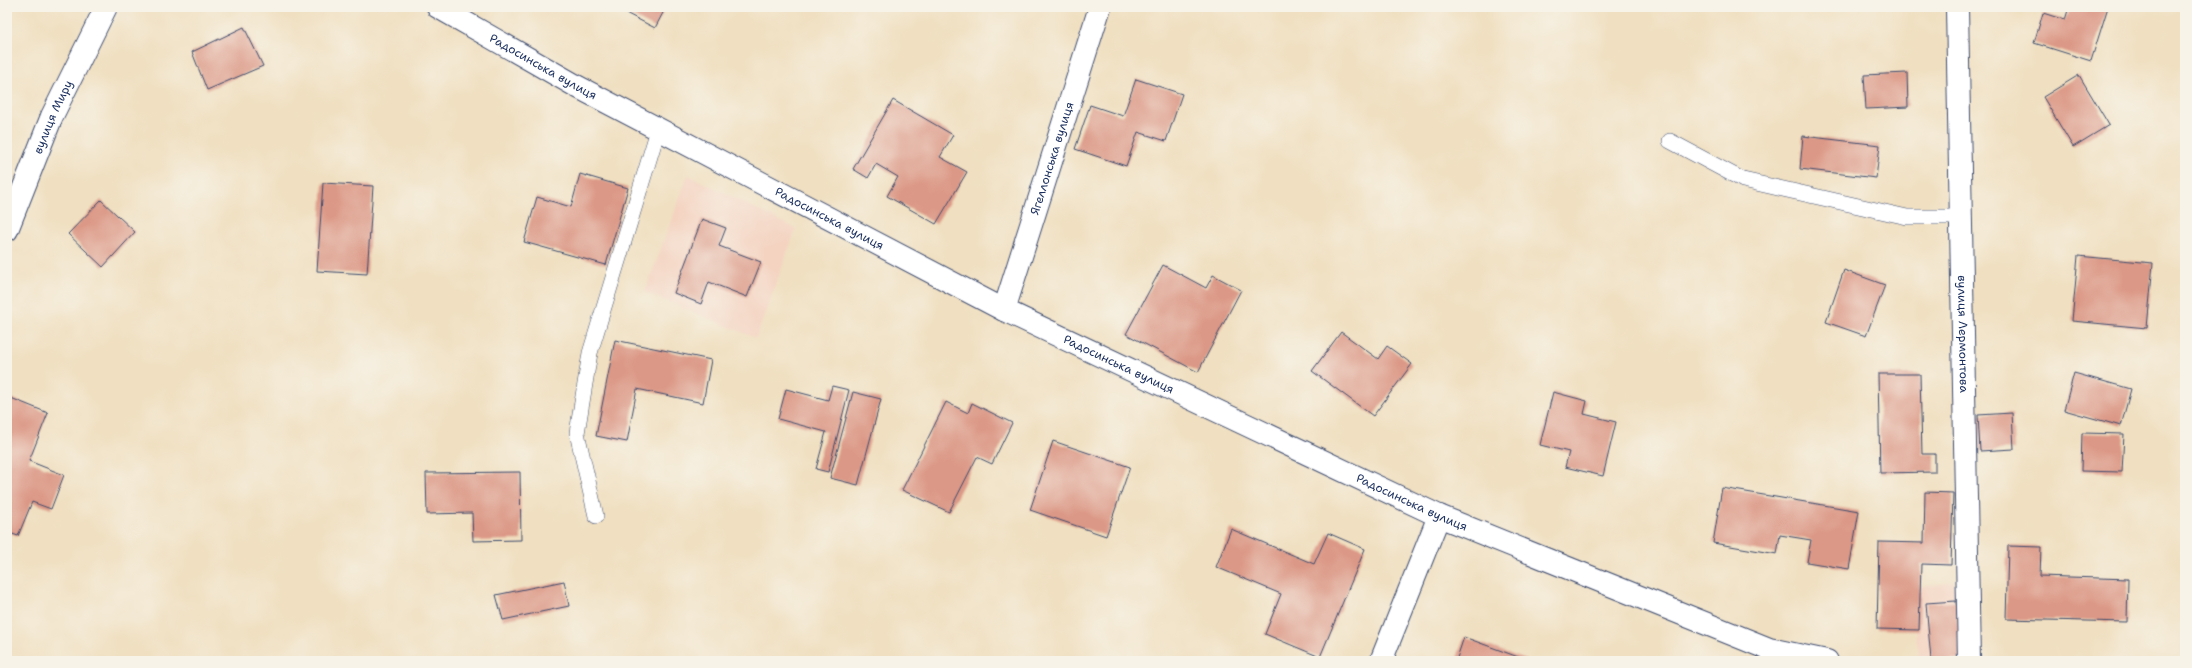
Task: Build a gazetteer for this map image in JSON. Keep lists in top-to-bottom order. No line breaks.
{"streets":{"street":["Радосинська вулиця","вулиця Миру","Ягеллонська вулиця","вулиця Лермонтова"]},"crossings":[["Радосинська вулиця","Ягеллонська вулиця"]]}
